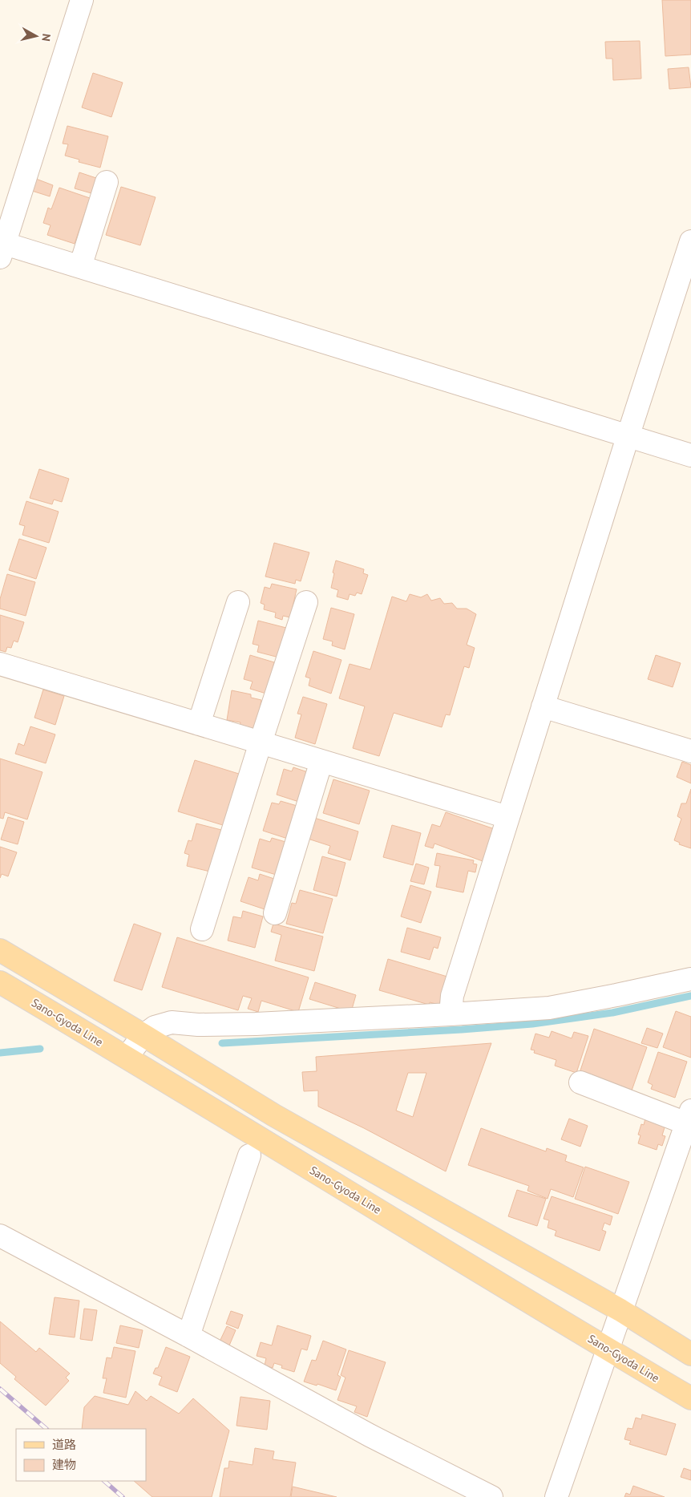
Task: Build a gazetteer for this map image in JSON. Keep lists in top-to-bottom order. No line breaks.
{"streets":{"main road":["Sano-Gyoda Line"]},"legend":["道路","建物"],"north":"right"}
